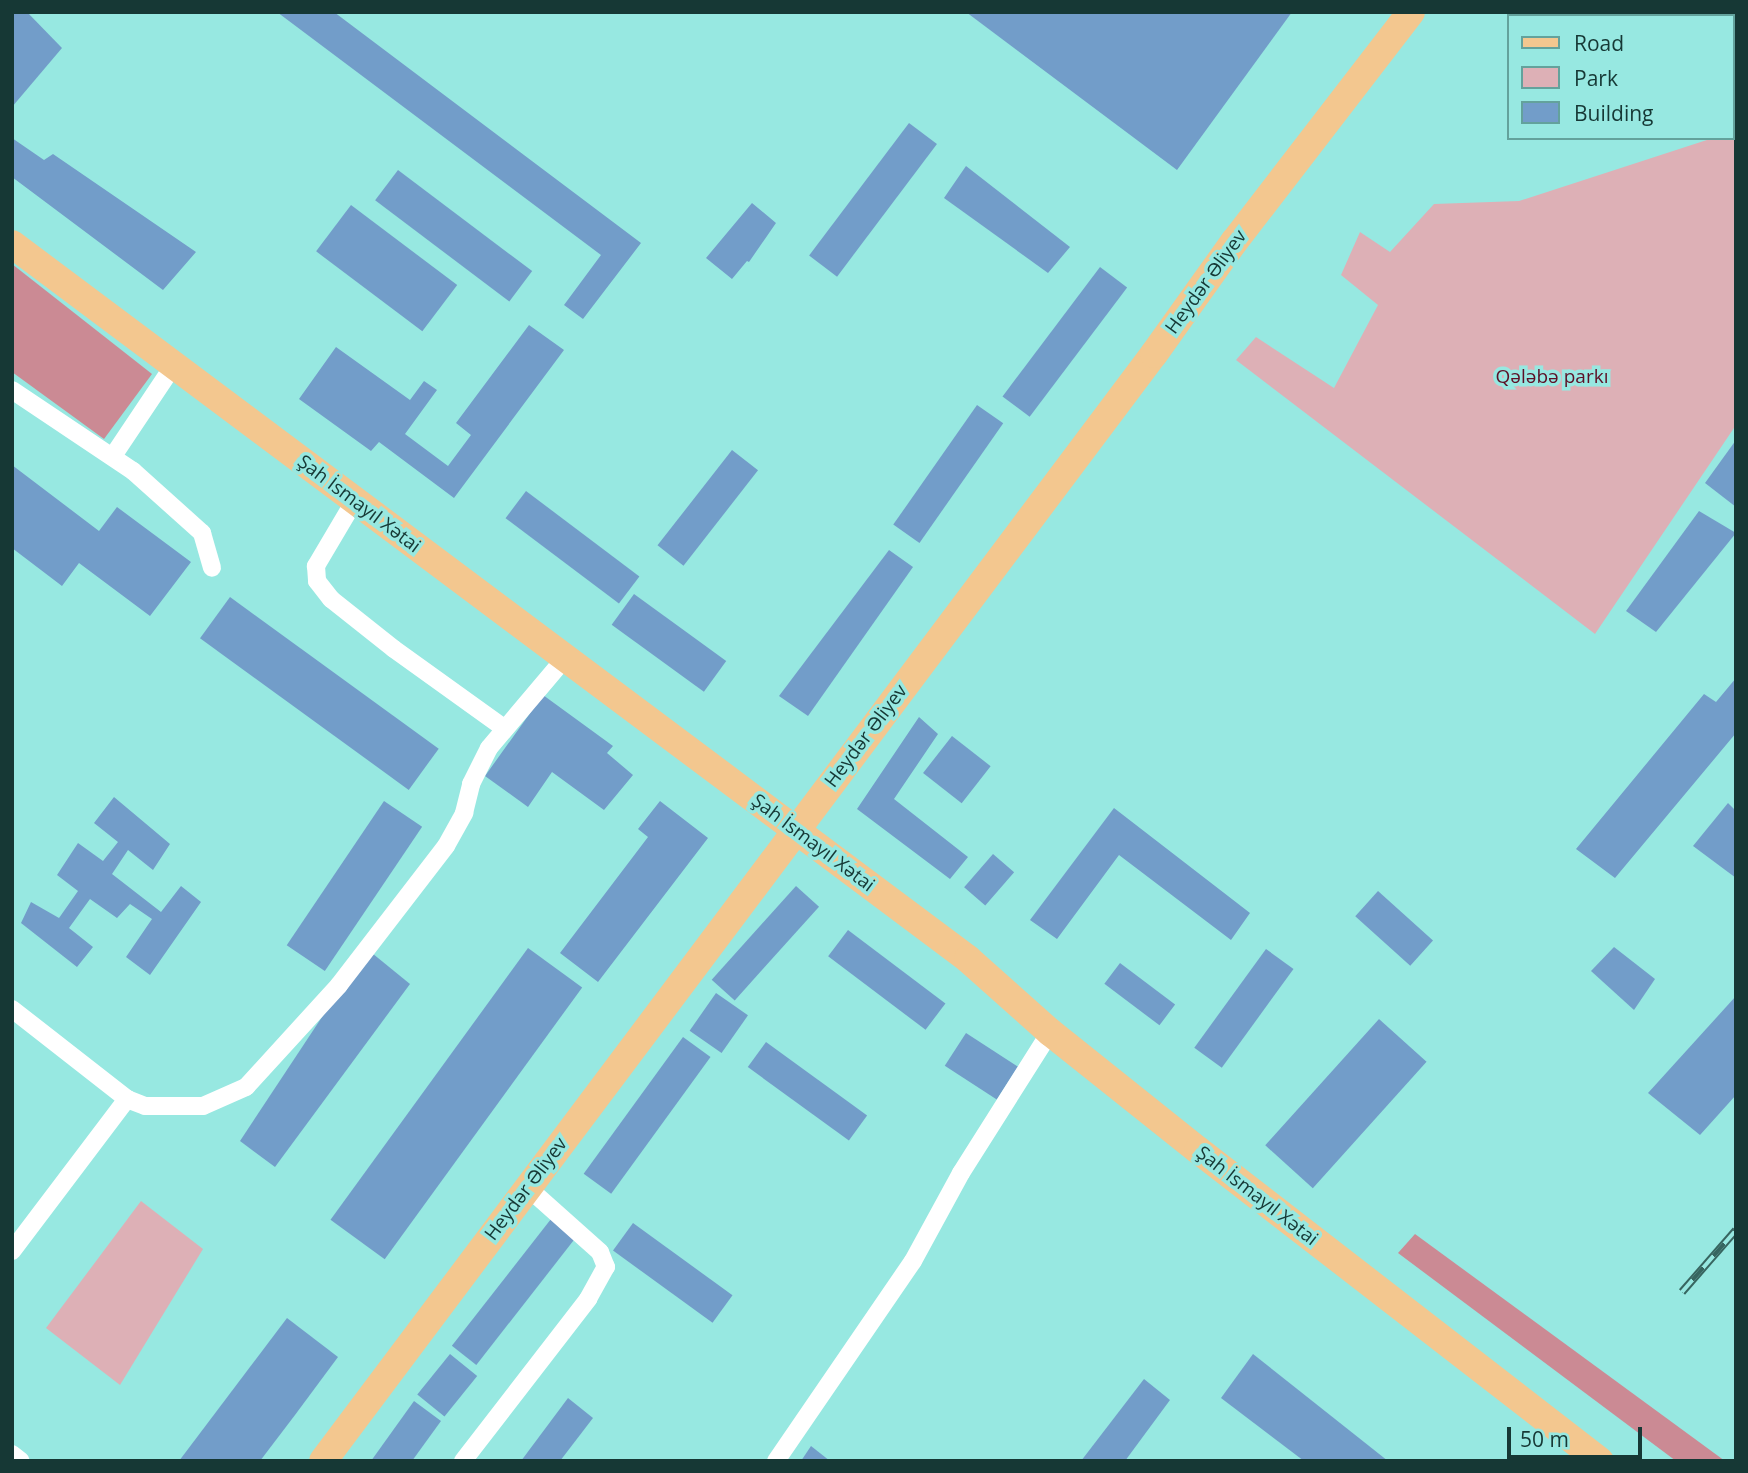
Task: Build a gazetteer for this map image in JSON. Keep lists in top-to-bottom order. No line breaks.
{"streets":{"main road":["Heydər Əliyev","Şah İsmayıl Xətai"]},"crossings":[["Heydər Əliyev","Şah İsmayıl Xətai"]],"parks":["Qələbə parkı"],"legend":["Road","Park","Building"],"scale_bar":"50 m"}
